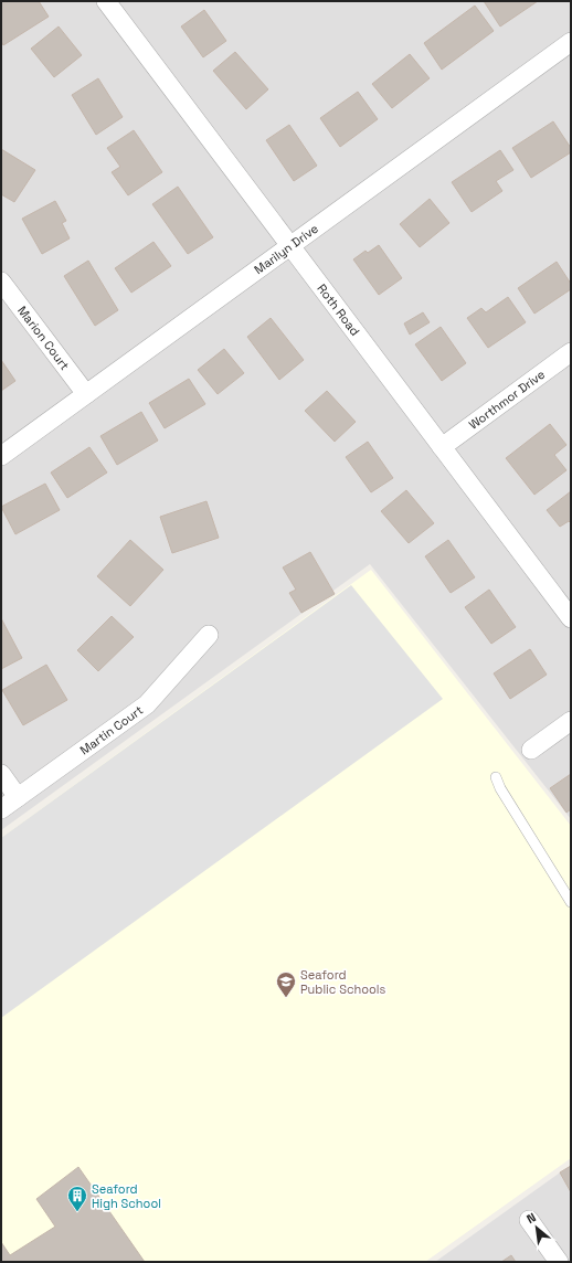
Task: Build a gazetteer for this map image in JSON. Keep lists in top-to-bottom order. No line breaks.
{"streets":{"street":["Marilyn Drive","Roth Road","Marion Court","Worthmor Drive","Martin Court"]},"crossings":[["Marilyn Drive","Roth Road"],["Marilyn Drive","Marion Court"],["Roth Road","Worthmor Drive"]],"places":{"school or university":["Seaford Public Schools"],"building":["Seaford High School"]},"north":"top left"}
